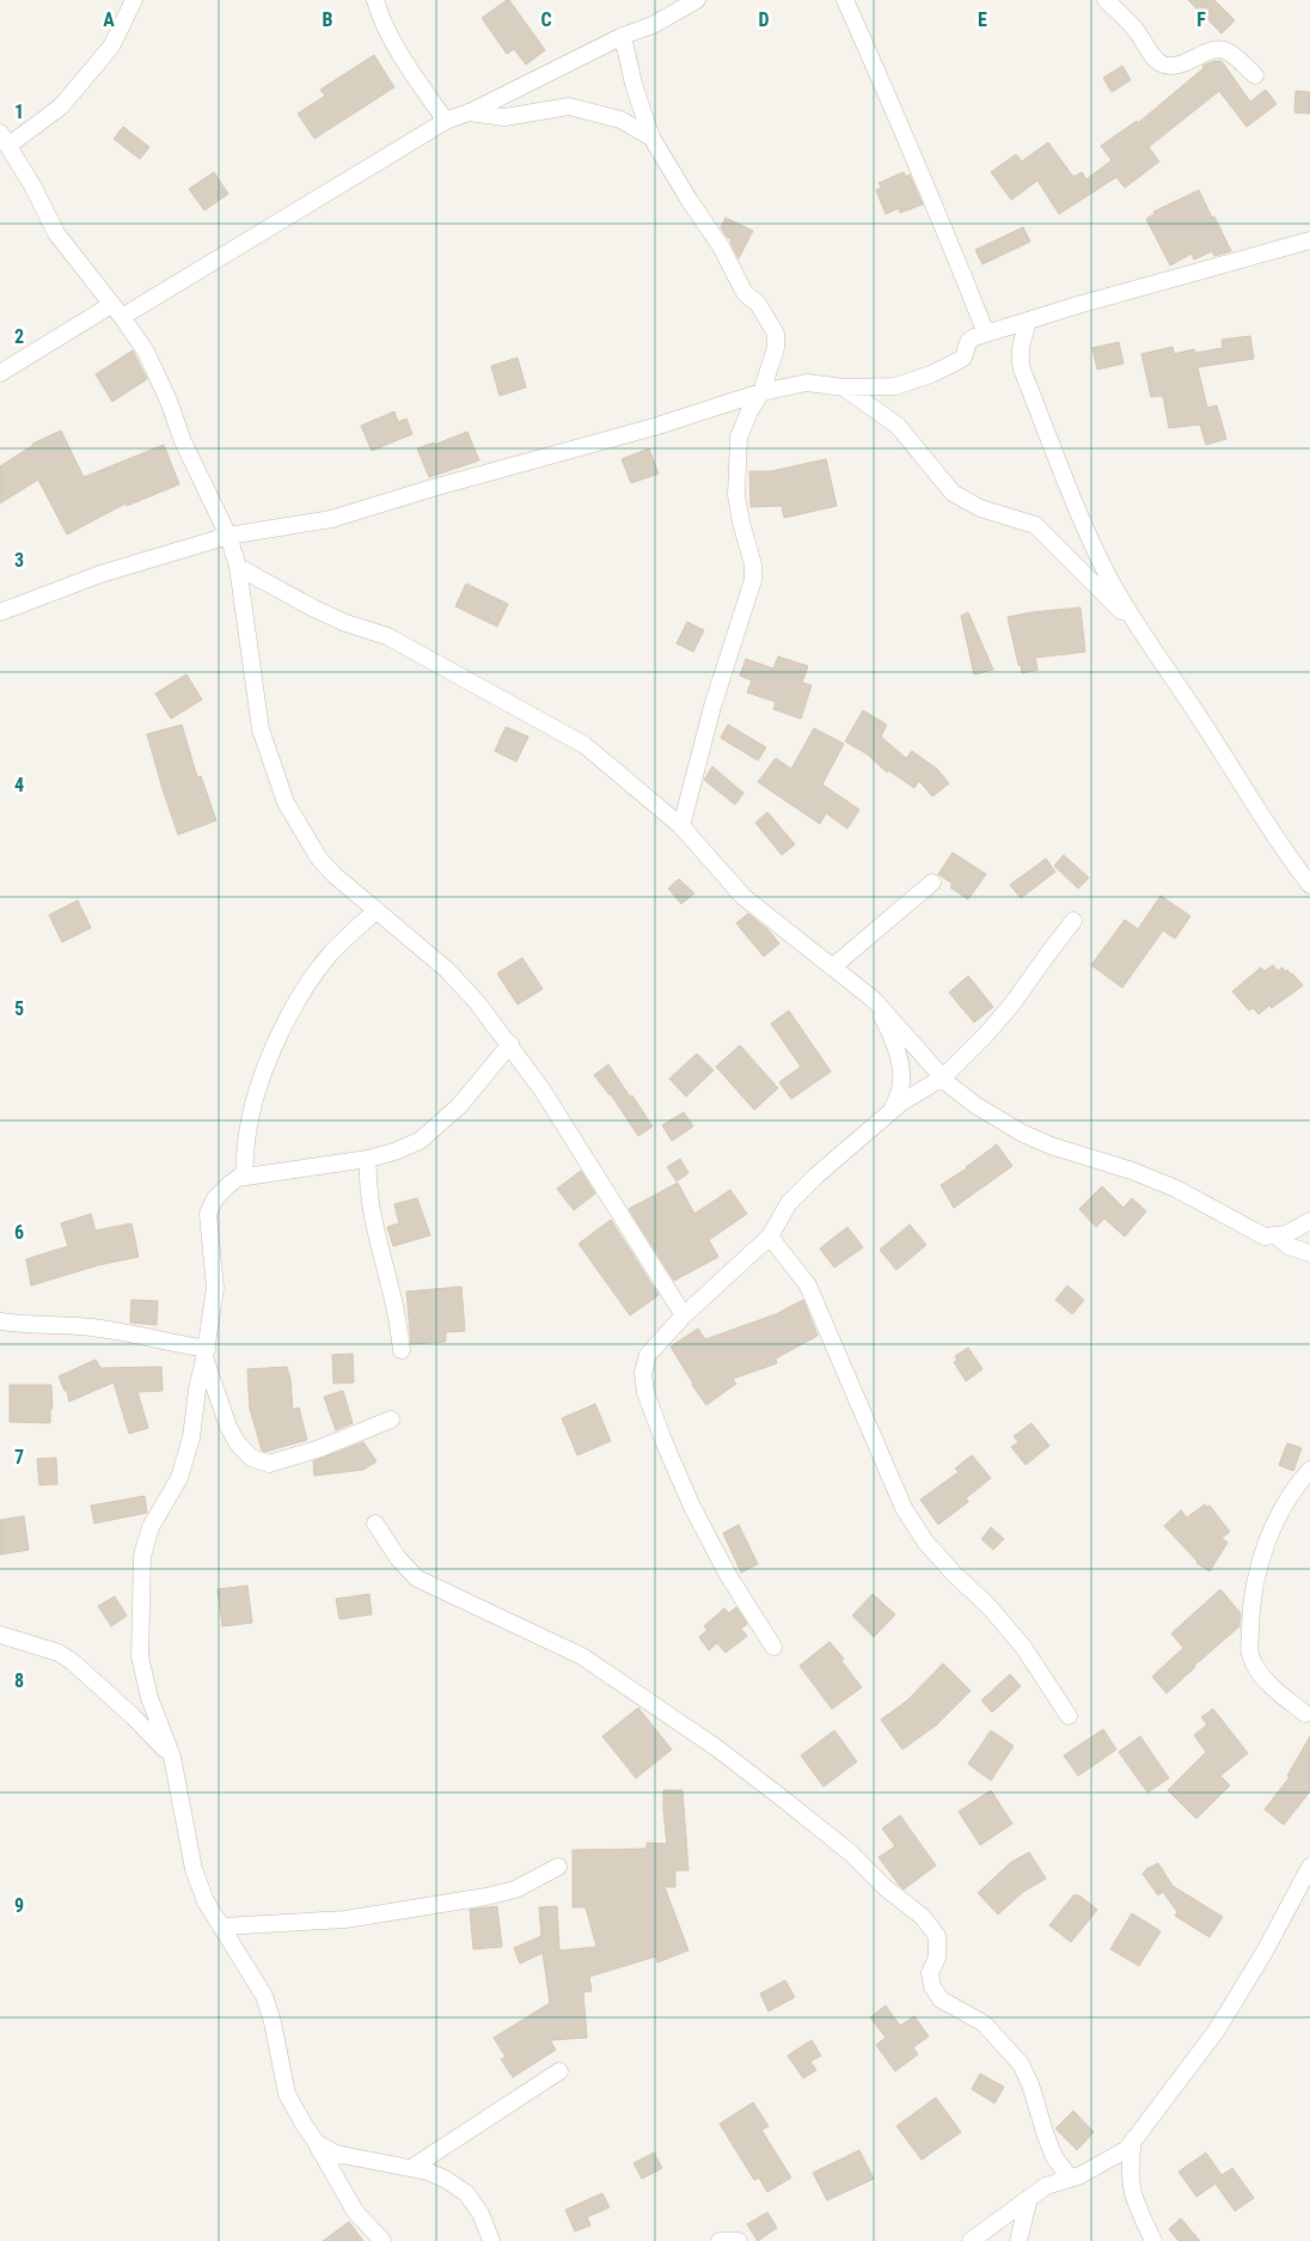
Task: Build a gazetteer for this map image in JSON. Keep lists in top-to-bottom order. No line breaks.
{"grid":{"columns":["A","B","C","D","E","F"],"rows":["1","2","3","4","5","6","7","8","9"]}}
